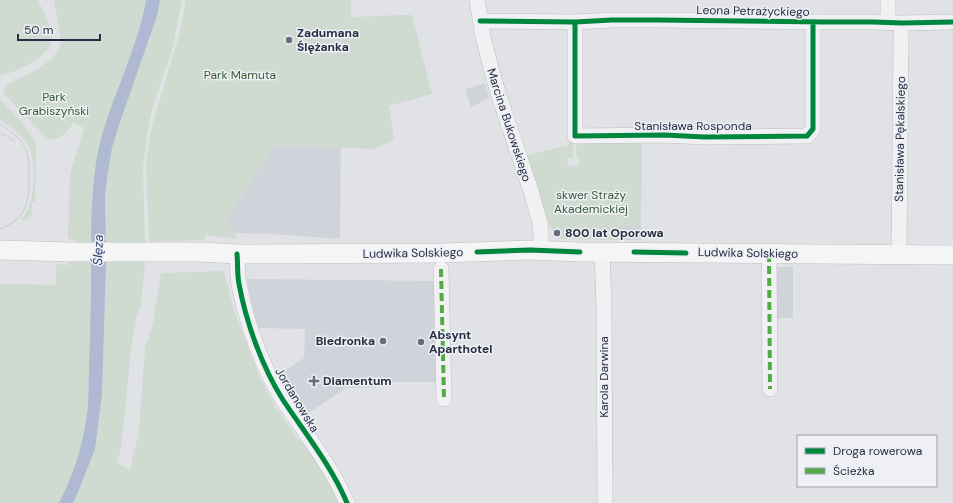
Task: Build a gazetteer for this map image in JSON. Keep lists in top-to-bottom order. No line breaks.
{"streets":{"main road":["Ludwika Solskiego"],"street":["Leona Petrażyckiego","Marcina Bukowskiego","Stanisława Rosponda","Stanisława Pękalskiego","Karola Darwina","Jordanowska"]},"crossings":[["Leona Petrażyckiego","Marcina Bukowskiego"],["Leona Petrażyckiego","Stanisława Rosponda"],["Leona Petrażyckiego","Stanisława Pękalskiego"],["Marcina Bukowskiego","Ludwika Solskiego"],["Stanisława Pękalskiego","Ludwika Solskiego"],["Ludwika Solskiego","Karola Darwina"],["Ludwika Solskiego","Jordanowska"]],"water":["Ślęza"],"parks":["Park Mamuta","Park Grabiszyński","skwer Straży Akademickiej"],"places":{"other":["Zadumana Ślężanka","800 lat Oporowa","Biedronka","Absynt Aparthotel"],"health":["Diamentum"]},"legend":["Droga rowerowa","Ścieżka"],"scale_bar":"50 m"}
